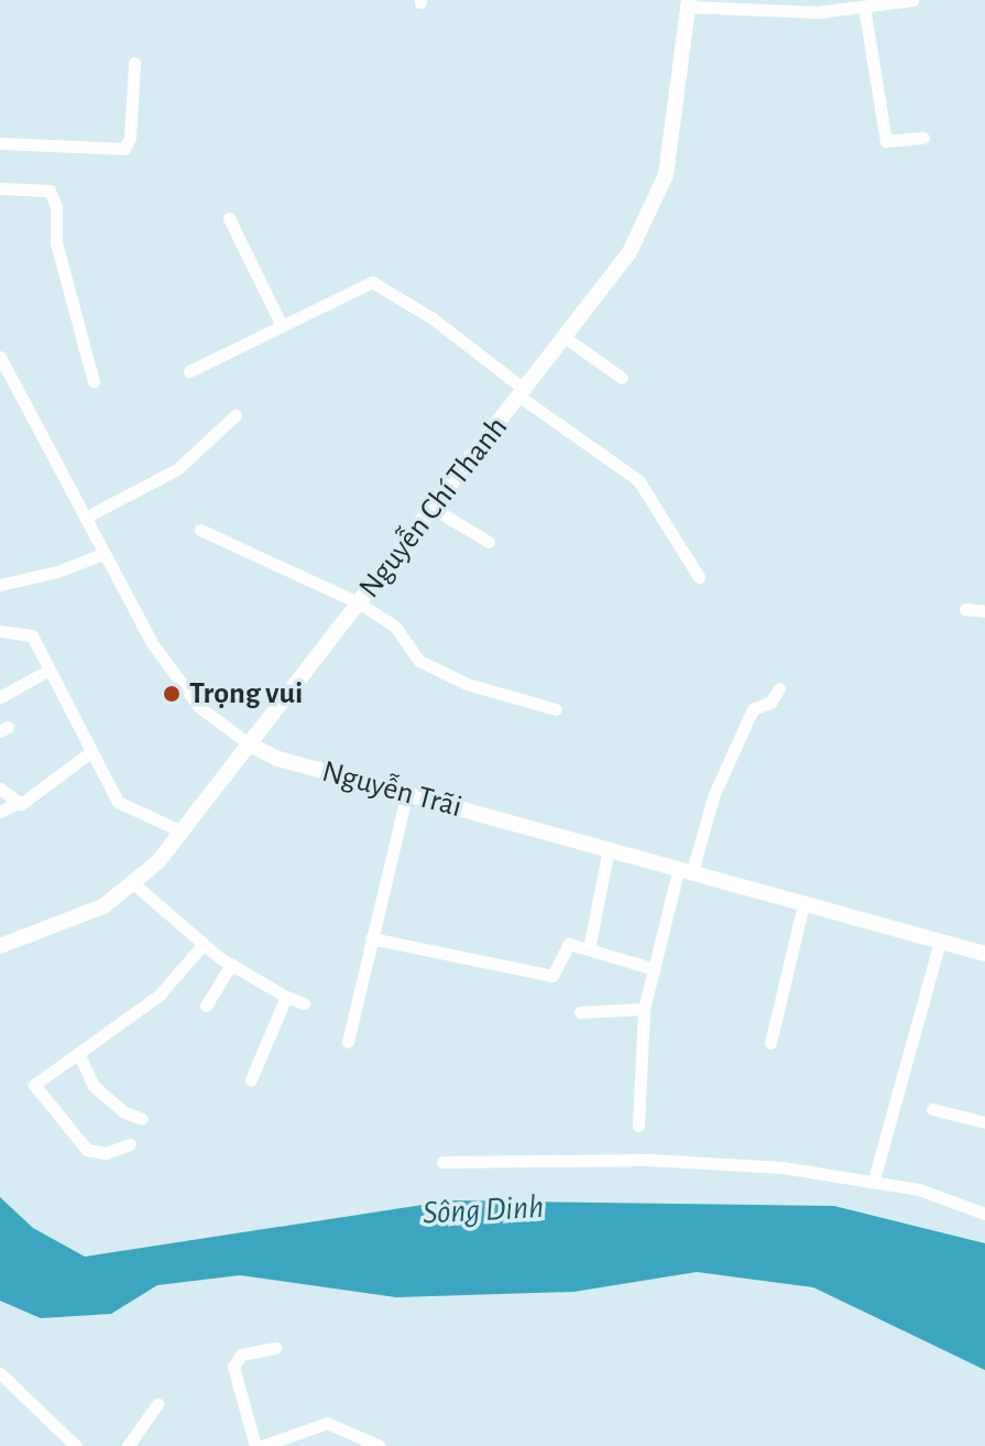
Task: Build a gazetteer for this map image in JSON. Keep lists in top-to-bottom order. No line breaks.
{"streets":{"main road":["Nguyễn Chí Thanh","Nguyễn Trãi"]},"crossings":[["Nguyễn Chí Thanh","Nguyễn Trãi"]],"water":["Sông Dinh"],"places":["Trọng vui"]}
